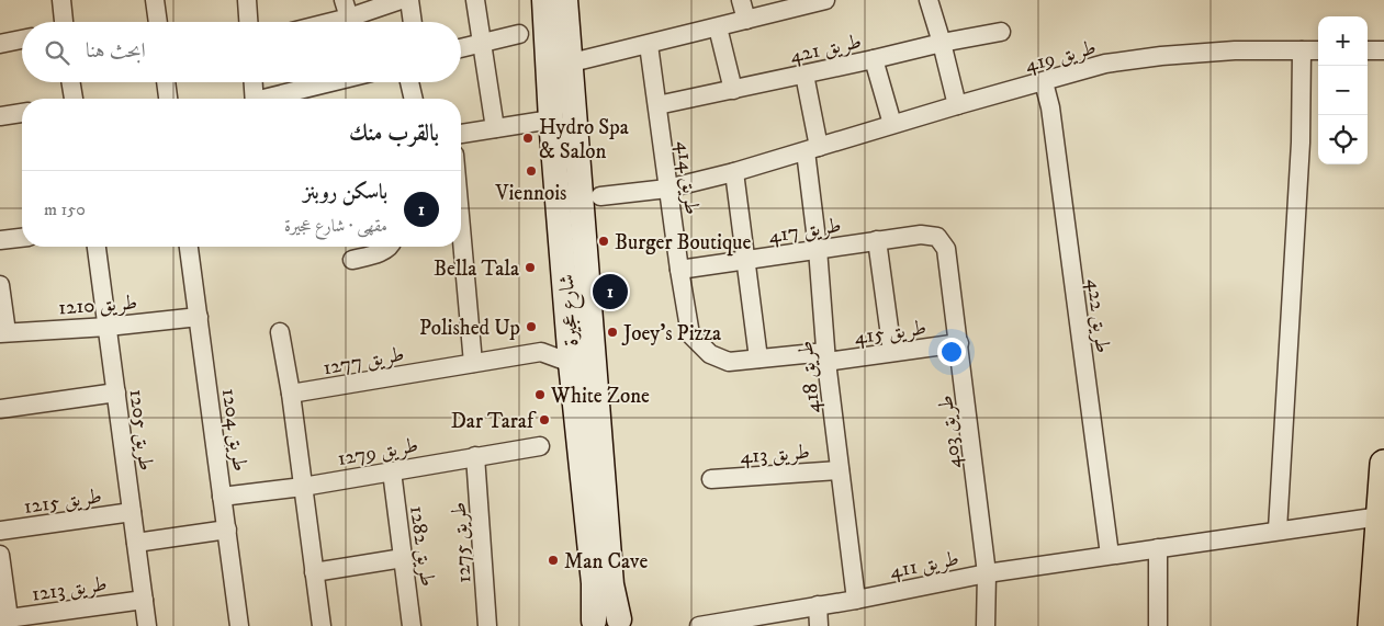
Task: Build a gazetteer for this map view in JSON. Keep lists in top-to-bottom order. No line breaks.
{"streets":{"street":["طريق 421","طريق 419","طريق 414","طريق 417","طريق 1210","شارع عجيرة","طريق 422","طريق 415","طريق 1277","طريق 418","طريق 1205","طريق 1204","طريق 403","طريق 1279","طريق 413","طريق 1215","طريق 1275","طريق 1282","طريق 411","طريق 1213"]},"crossings":[["طريق 421","طريق 414"],["طريق 419","طريق 414"],["طريق 419","شارع عجيرة"],["طريق 419","طريق 422"],["طريق 419","طريق 418"],["طريق 414","طريق 417"],["طريق 414","طريق 415"],["طريق 417","طريق 418"],["طريق 417","طريق 403"],["طريق 1210","طريق 1205"],["طريق 1210","طريق 1204"],["شارع عجيرة","طريق 1277"],["طريق 422","طريق 411"],["طريق 415","طريق 418"],["طريق 415","طريق 403"],["طريق 418","طريق 413"],["طريق 418","طريق 411"],["طريق 1205","طريق 1215"],["طريق 1205","طريق 1213"],["طريق 1204","طريق 1279"],["طريق 403","طريق 411"],["طريق 1279","طريق 1275"],["طريق 1279","طريق 1282"]],"places":["Hydro Spa & Salon","Viennois","Burger Boutique","Bella Tala","Polished Up","Joey's Pizza","White Zone","Dar Taraf","Man Cave"],"page":{"map_buttons":["+","−"],"search":"ابحث هنا","heading":"بالقرب منك","list":[{"mark":"1","name":"باسكن روبنز","note":"مقهى · شارع عجيرة","value":"150 m"}],"pins":"1"}}
